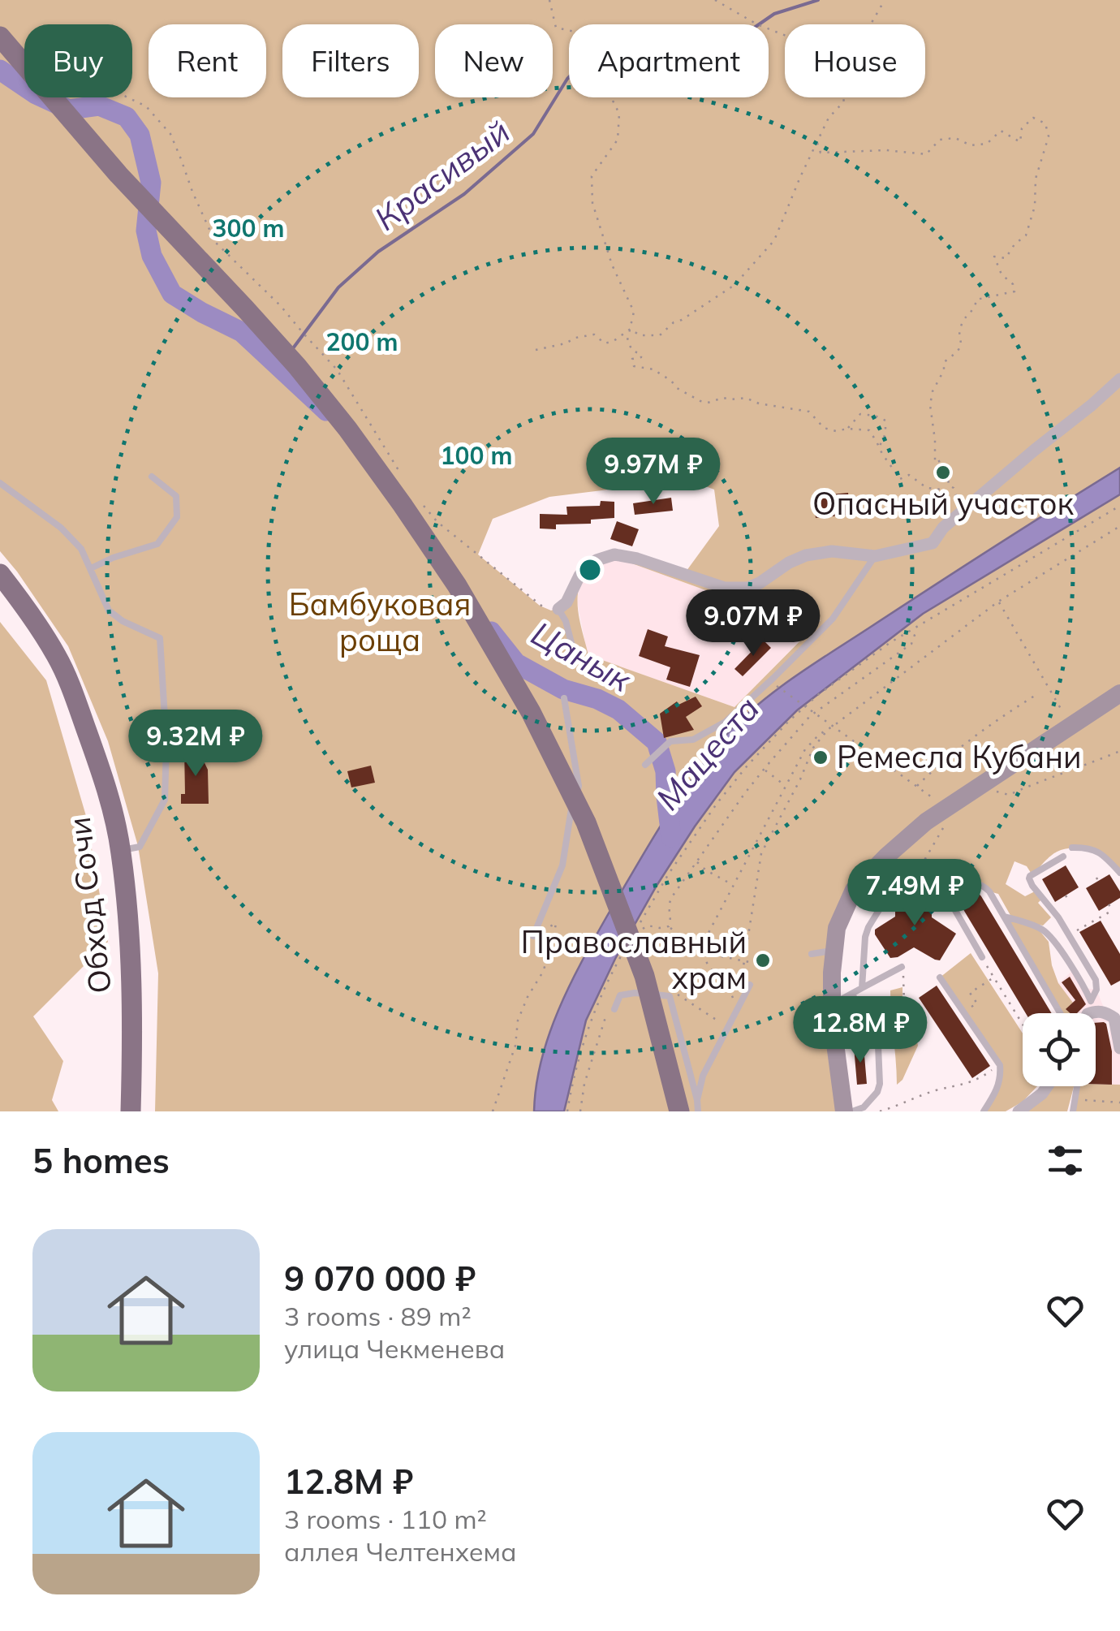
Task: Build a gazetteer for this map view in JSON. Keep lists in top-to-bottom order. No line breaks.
{"streets":{"highway":["Обход Сочи"]},"water":["Красивый","Цанык","Мацеста"],"parks":["Бамбуковая роща"],"places":["Опасный участок","Ремесла Кубани","Православный храм"],"page":{"chip":["Buy","Rent","Filters","New","Apartment","House"],"price":["9.97M ₽","9.07M ₽","9.32M ₽","7.49M ₽","12.8M ₽"],"heading":"5 homes","list":[{"name":"9 070 000 ₽","note":"3 rooms · 89 m² · улица Чекменева"},{"name":"12.8M ₽","note":"3 rooms · 110 m² · аллея Челтенхема"}]},"rings":["300 m","200 m","100 m"]}
